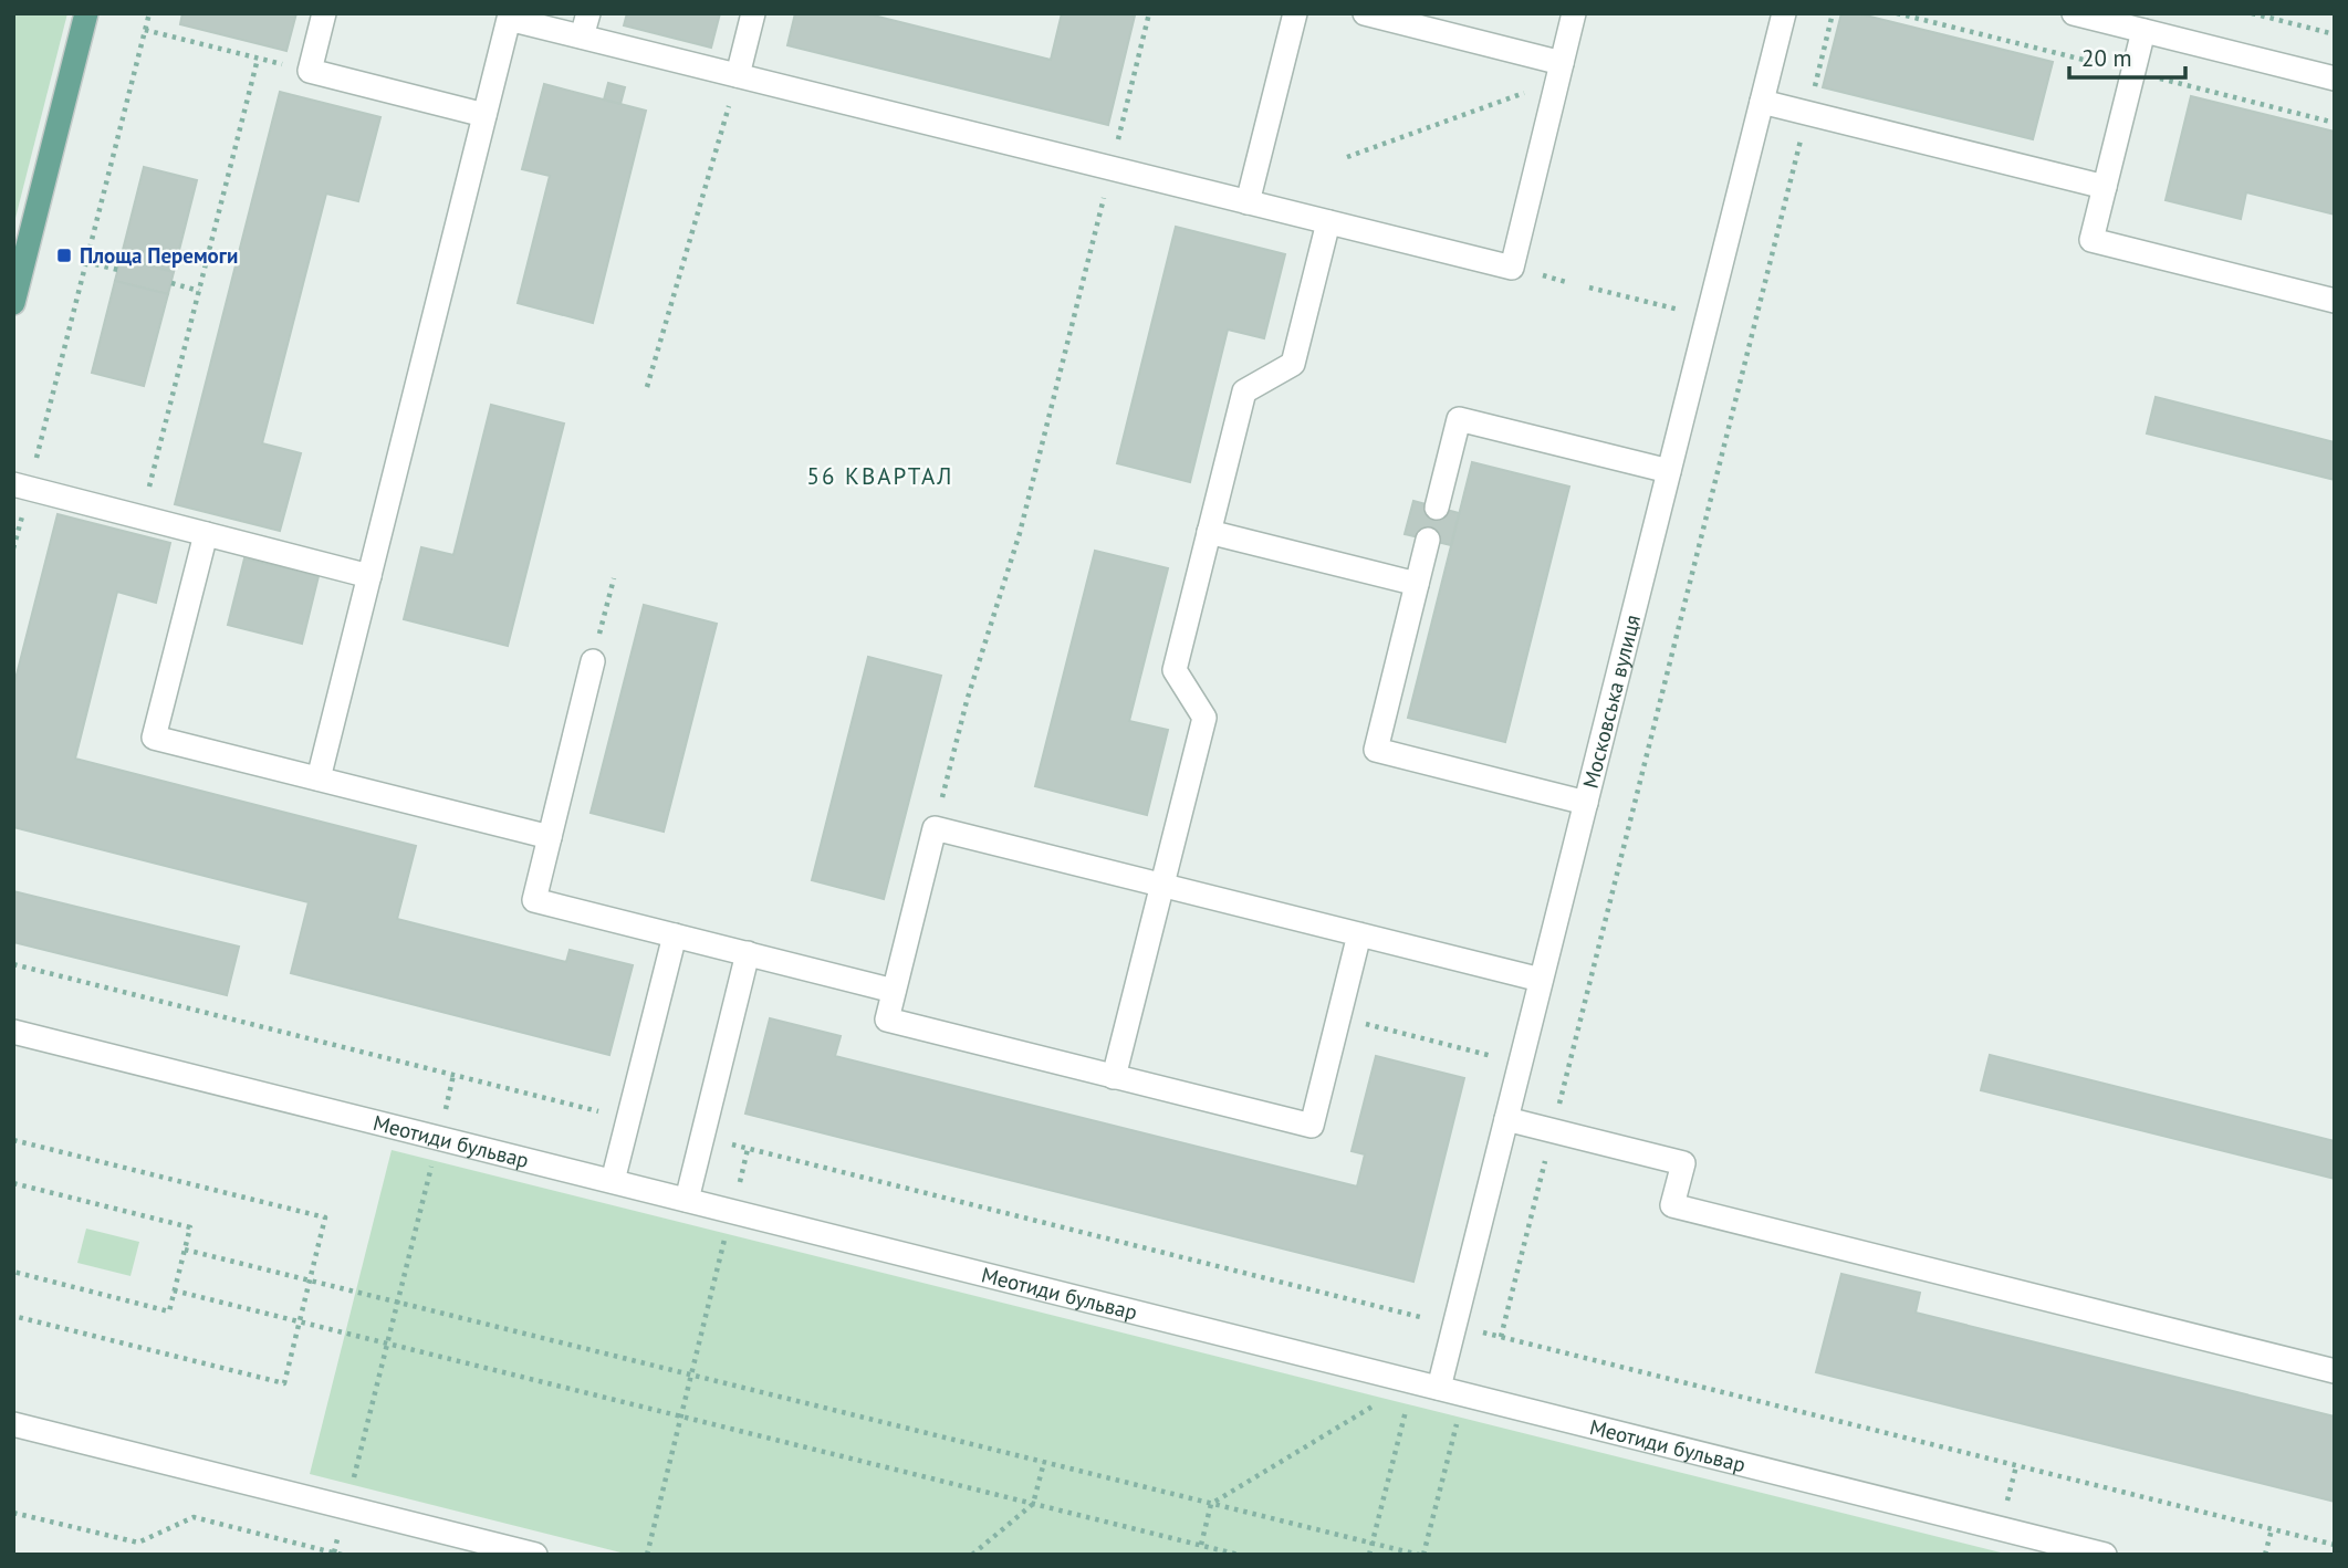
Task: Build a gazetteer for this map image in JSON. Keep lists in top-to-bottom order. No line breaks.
{"streets":{"street":["Московська вулиця","Меотиди бульвар"]},"crossings":[["Московська вулиця","Меотиди бульвар"]],"districts":["56 КВАРТАЛ"],"places":{"transit":["Площа Перемоги"]},"scale_bar":"20 m"}
